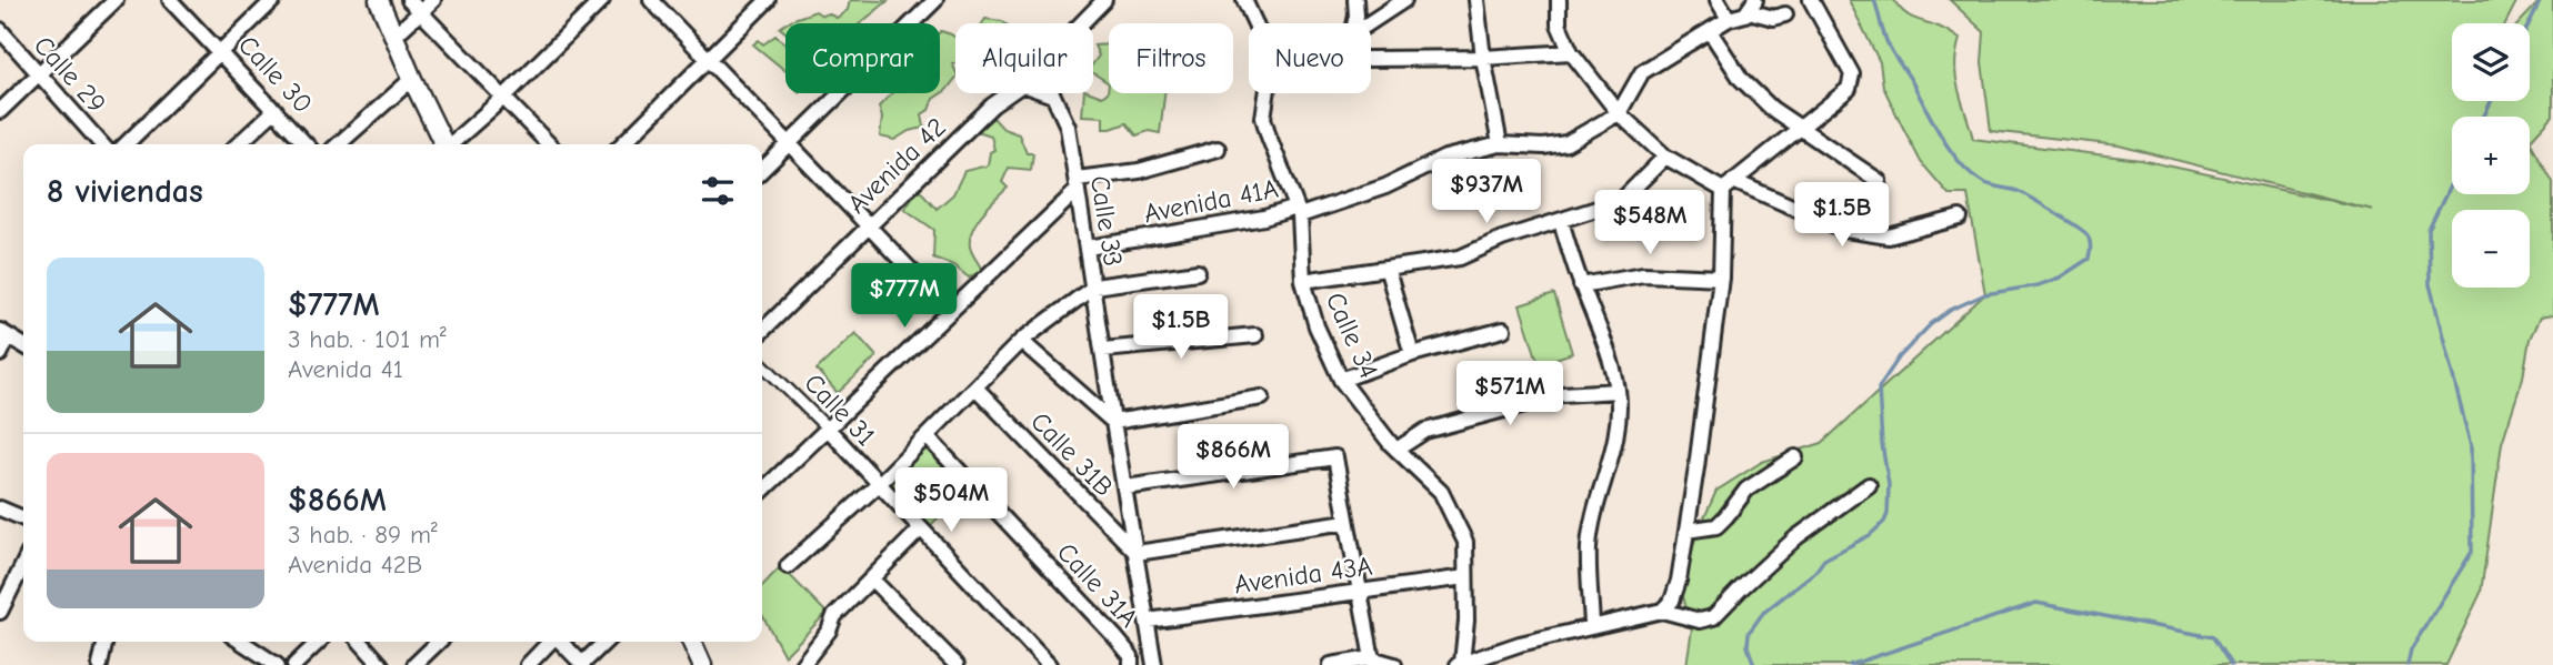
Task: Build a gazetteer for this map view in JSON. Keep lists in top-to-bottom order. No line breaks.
{"streets":{"street":["Calle 29","Calle 30","Avenida 42","Avenida 41A","Calle 33","Calle 34","Calle 31","Calle 31B","Avenida 43A","Calle 31A"]},"crossings":[["Avenida 41A","Calle 33"],["Avenida 41A","Calle 34"],["Calle 33","Calle 31B"],["Calle 33","Avenida 43A"],["Calle 34","Avenida 43A"]],"page":{"map_buttons":["+","−"],"chip":["Comprar","Alquilar","Filtros","Nuevo"],"heading":"8 viviendas","price":["$937M","$1.5B","$548M","$777M","$1.5B","$571M","$866M","$504M"],"list":[{"name":"$777M","note":"3 hab. · 101 m² · Avenida 41"},{"name":"$866M","note":"3 hab. · 89 m² · Avenida 42B"}]}}
